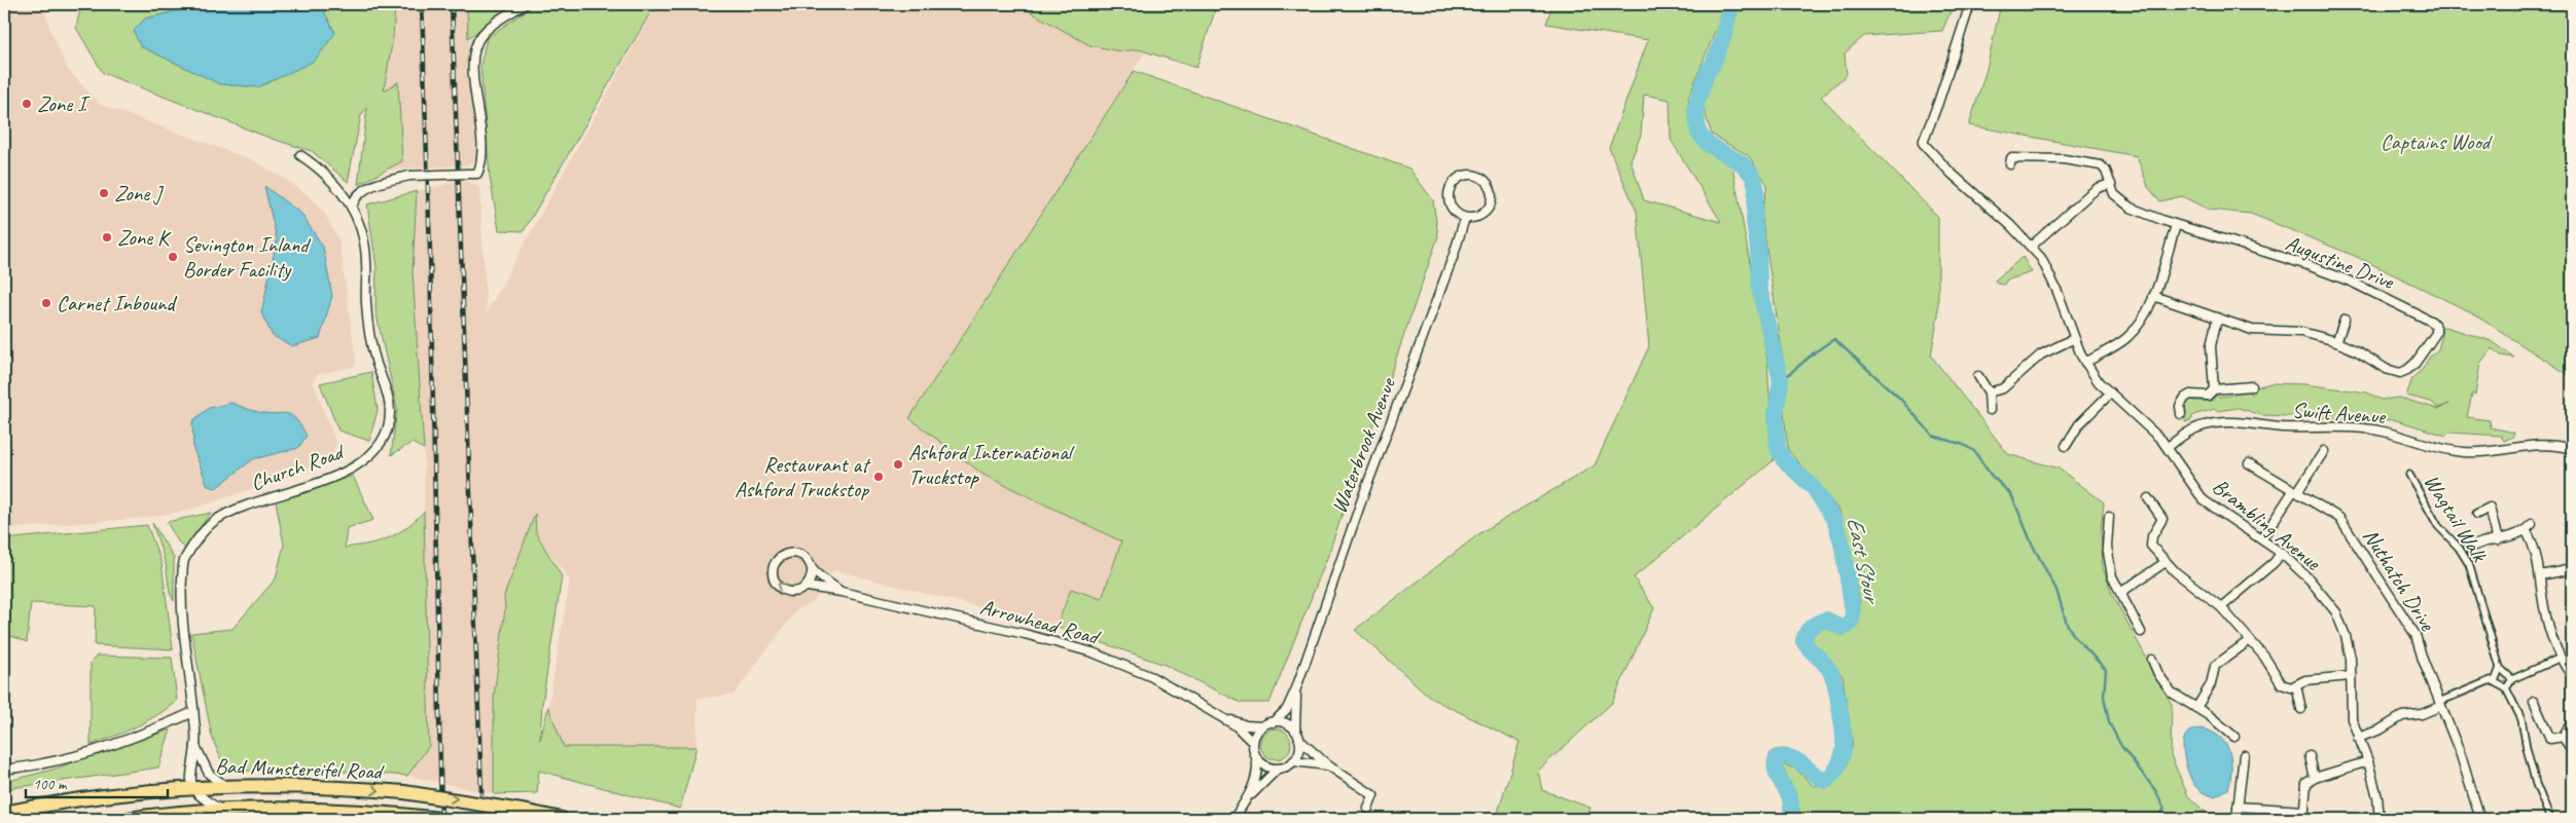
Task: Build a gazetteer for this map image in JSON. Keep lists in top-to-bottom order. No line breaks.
{"streets":{"highway":["Bad Munstereifel Road"],"street":["Augustine Drive","Swift Avenue","Waterbrook Avenue","Church Road","Wagtail Walk","Brambling Avenue","Nuthatch Drive","Arrowhead Road"]},"crossings":[["Swift Avenue","Brambling Avenue"],["Waterbrook Avenue","Arrowhead Road"],["Church Road","Bad Munstereifel Road"]],"water":["East Stour"],"parks":["Captains Wood"],"places":["Zone I","Zone J","Zone K","Sevington Inland Border Facility","Carnet Inbound","Ashford International Truckstop","Restaurant at Ashford Truckstop"],"scale_bar":"100 m"}
